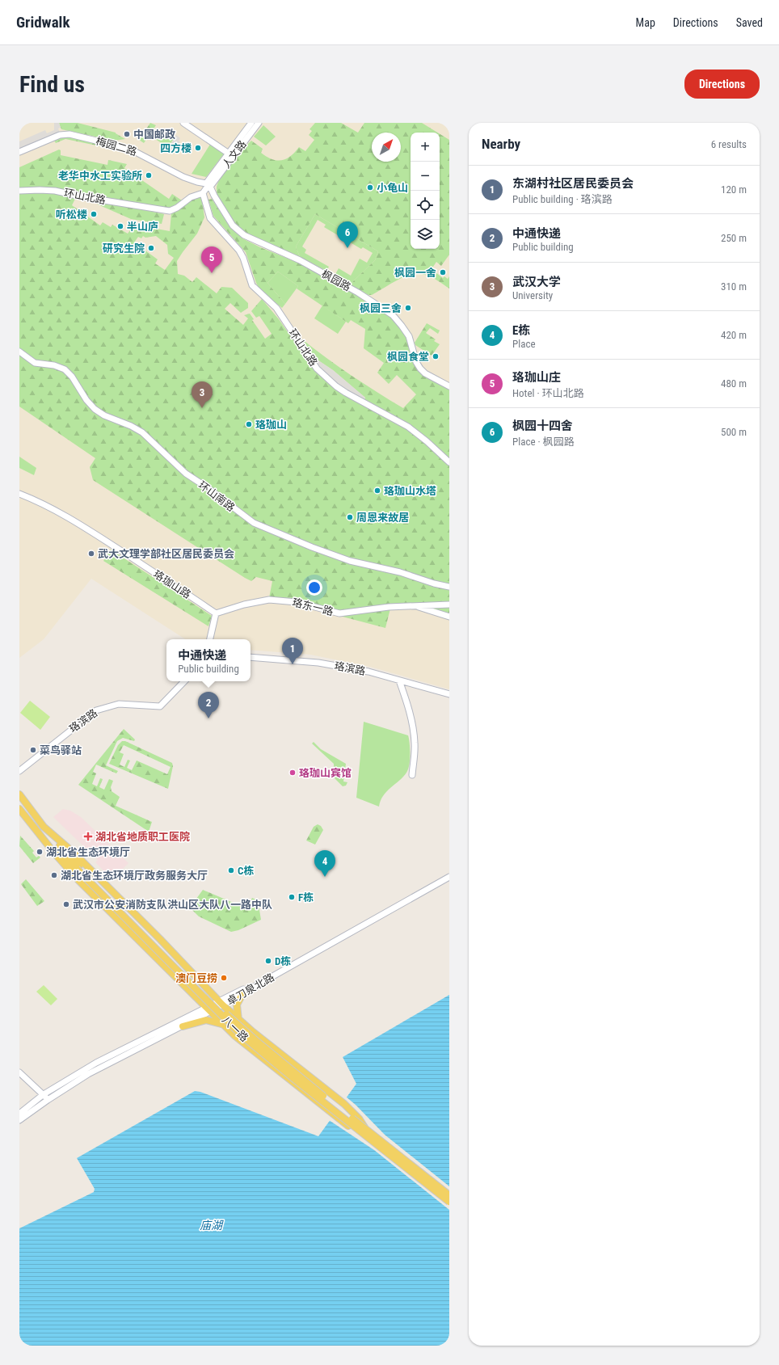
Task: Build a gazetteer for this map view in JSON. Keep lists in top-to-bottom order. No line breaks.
{"streets":{"main road":["八一路"],"street":["梅园二路","人文路","环山北路","枫园路","环山南路","珞珈山路","珞东一路","珞滨路","卓刀泉北路"]},"crossings":[["梅园二路","人文路"],["梅园二路","枫园路"],["人文路","枫园路"],["珞珈山路","珞东一路"],["卓刀泉北路","八一路"]],"water":["庙湖"],"places":{"other":["中国邮政","四方楼","老华中水工实验所","小龟山","听松楼","半山庐","研究生院","枫园一舍","枫园三舍","枫园食堂","珞珈山","珞珈山水塔","周恩来故居","武大文理学部社区居民委员会","菜鸟驿站","珞珈山宾馆","湖北省生态环境厅","C栋","湖北省生态环境厅政务服务大厅","F栋","武汉市公安消防支队洪山区大队八一路中队","D栋","澳门豆捞"],"health":["湖北省地质职工医院"]},"north":"top right","page":{"header":"Gridwalk","nav":["Map","Directions","Saved"],"buttons":"Directions","title":"Find us","heading":["Nearby","6 results"],"map_buttons":["+","−"],"list":[{"mark":"1","name":"东湖村社区居民委员会","note":"Public building · 珞滨路","value":"120 m"},{"mark":"2","name":"中通快递","note":"Public building","value":"250 m"},{"mark":"3","name":"武汉大学","note":"University","value":"310 m"},{"mark":"4","name":"E栋","note":"Place","value":"420 m"},{"mark":"5","name":"珞珈山庄","note":"Hotel · 环山北路","value":"480 m"},{"mark":"6","name":"枫园十四舍","note":"Place · 枫园路","value":"500 m"}],"pins":["6","5","3","1","2","4"],"popup":["中通快递","Public building"]}}
